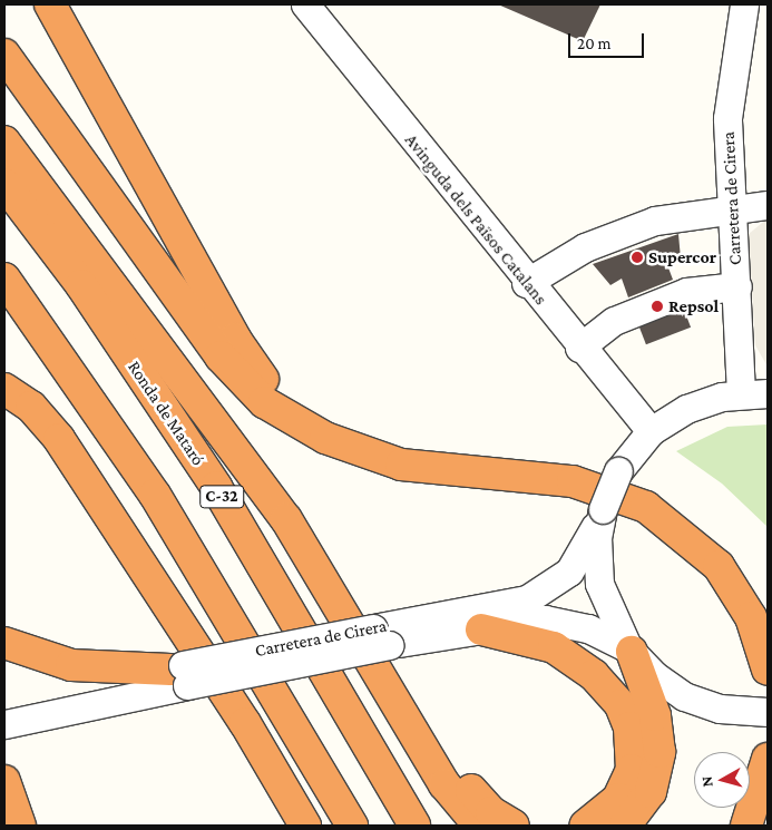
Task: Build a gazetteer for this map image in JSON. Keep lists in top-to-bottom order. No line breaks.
{"streets":{"highway":["Ronda de Mataró","C-32"],"street":["Carretera de Cirera","Avinguda dels Països Catalans"]},"places":["Supercor","Repsol"],"scale_bar":"20 m","north":"left"}
